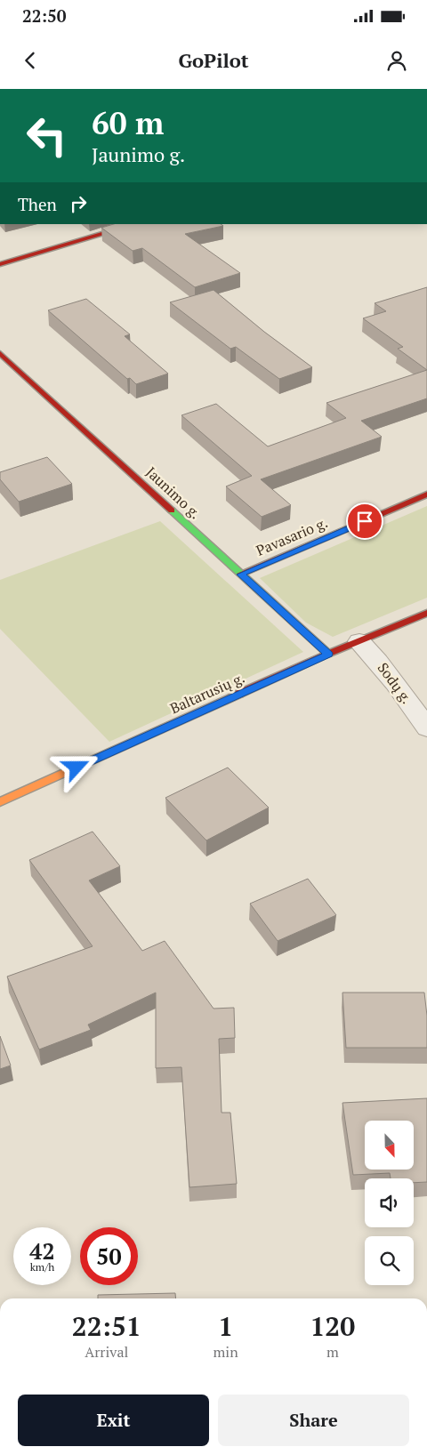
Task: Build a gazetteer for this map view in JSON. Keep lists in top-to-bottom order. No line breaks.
{"streets":{"street":["Jaunimo g.","Pavasario g.","Sodų g.","Baltarusių g."]},"crossings":[["Jaunimo g.","Pavasario g."],["Jaunimo g.","Baltarusių g."],["Sodų g.","Baltarusių g."]],"north":"bottom","page":{"status":"22:50","header":"GoPilot","turn":["60 m","Jaunimo g."],"then":"Then","speed":"42 km/h","limit":"50","eta":["22:51","Arrival","1","min","120","m"],"buttons":["Exit","Share"]}}
